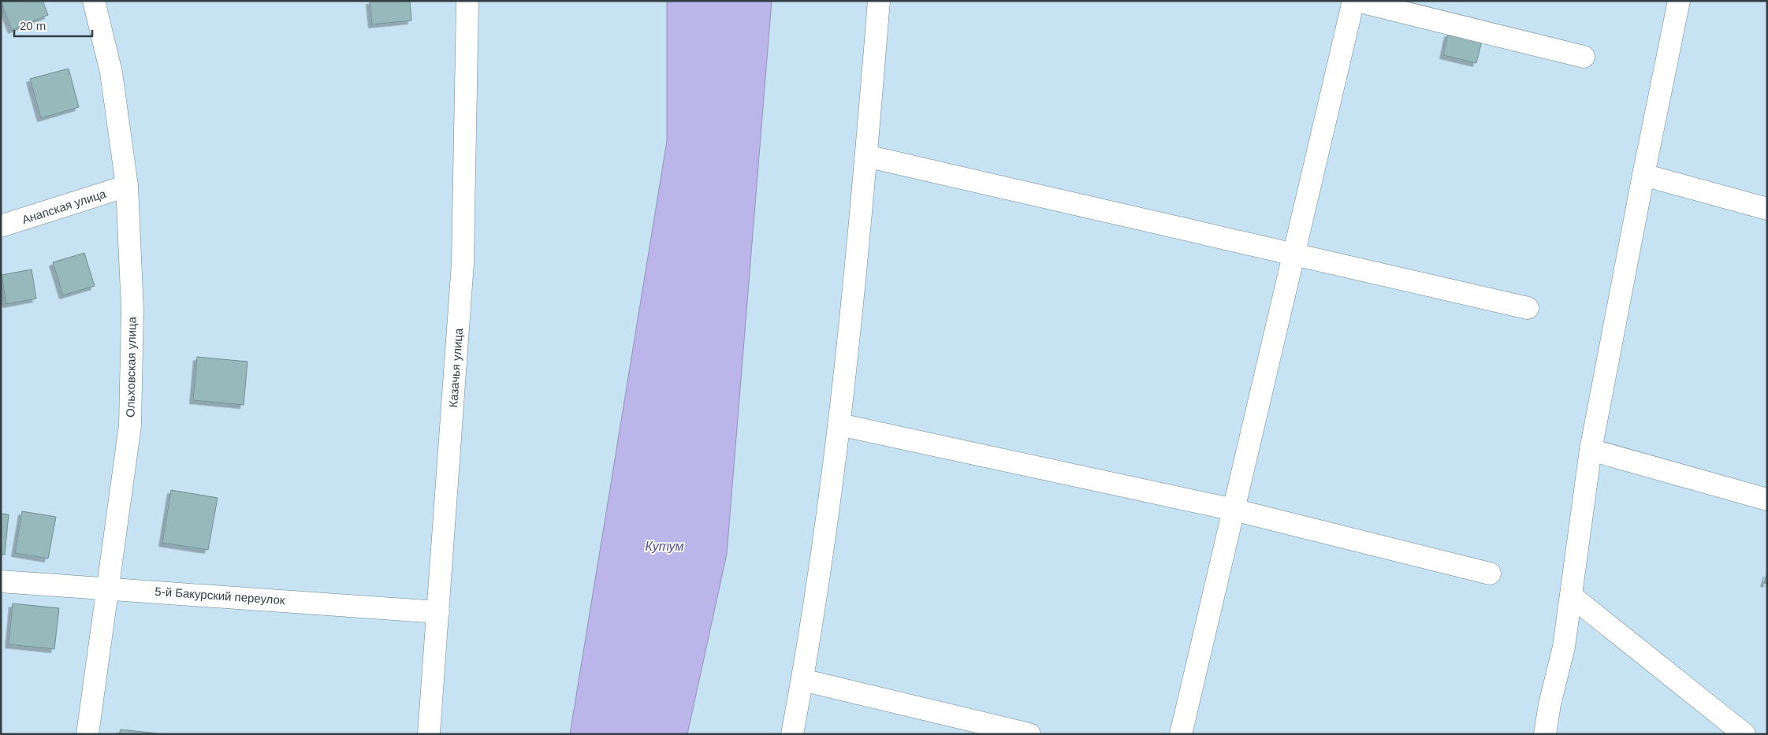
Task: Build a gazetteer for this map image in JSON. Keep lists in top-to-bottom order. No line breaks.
{"streets":{"street":["Анапская улица","Ольховская улица","Казачья улица","5-й Бакурский переулок"]},"crossings":[["Анапская улица","Ольховская улица"],["Ольховская улица","5-й Бакурский переулок"],["Казачья улица","5-й Бакурский переулок"]],"water":["Кутум"],"scale_bar":"20 m"}
